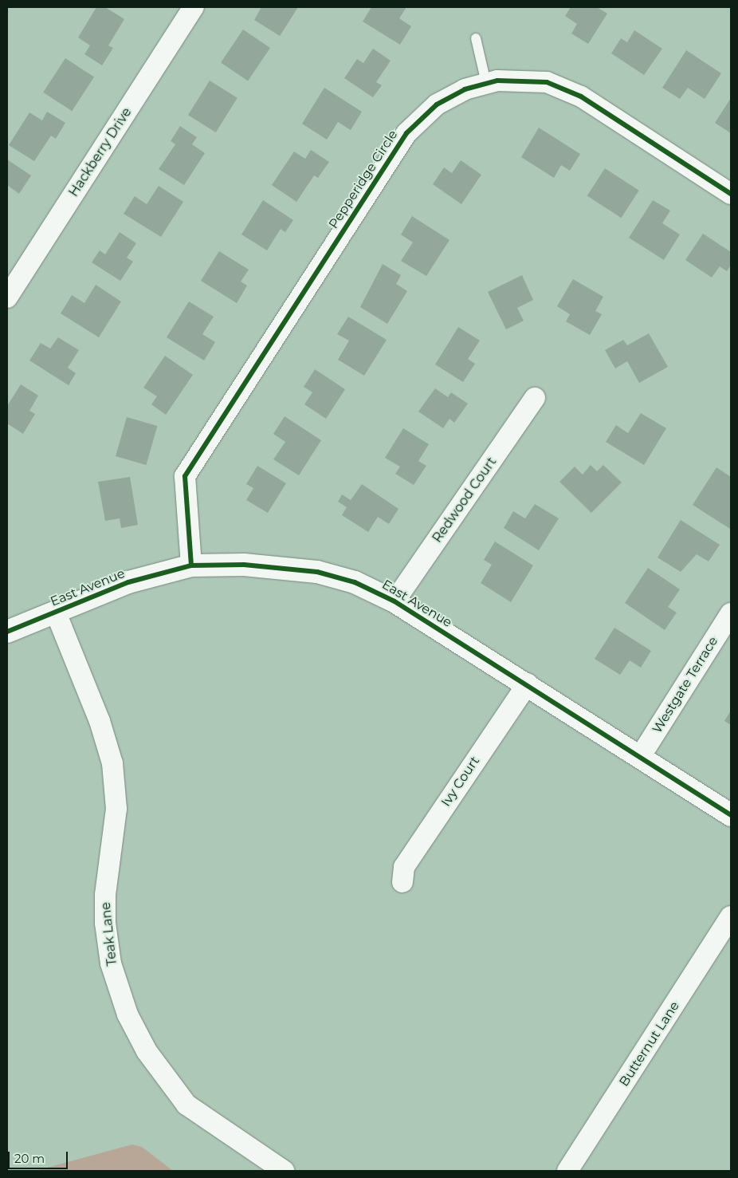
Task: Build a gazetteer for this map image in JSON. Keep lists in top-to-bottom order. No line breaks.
{"streets":{"street":["Hackberry Drive","Pepperidge Circle","Redwood Court","East Avenue","Westgate Terrace","Ivy Court","Teak Lane","Butternut Lane"]},"crossings":[["Pepperidge Circle","East Avenue"],["Redwood Court","East Avenue"],["East Avenue","Westgate Terrace"],["East Avenue","Ivy Court"],["East Avenue","Teak Lane"]],"scale_bar":"20 m"}
